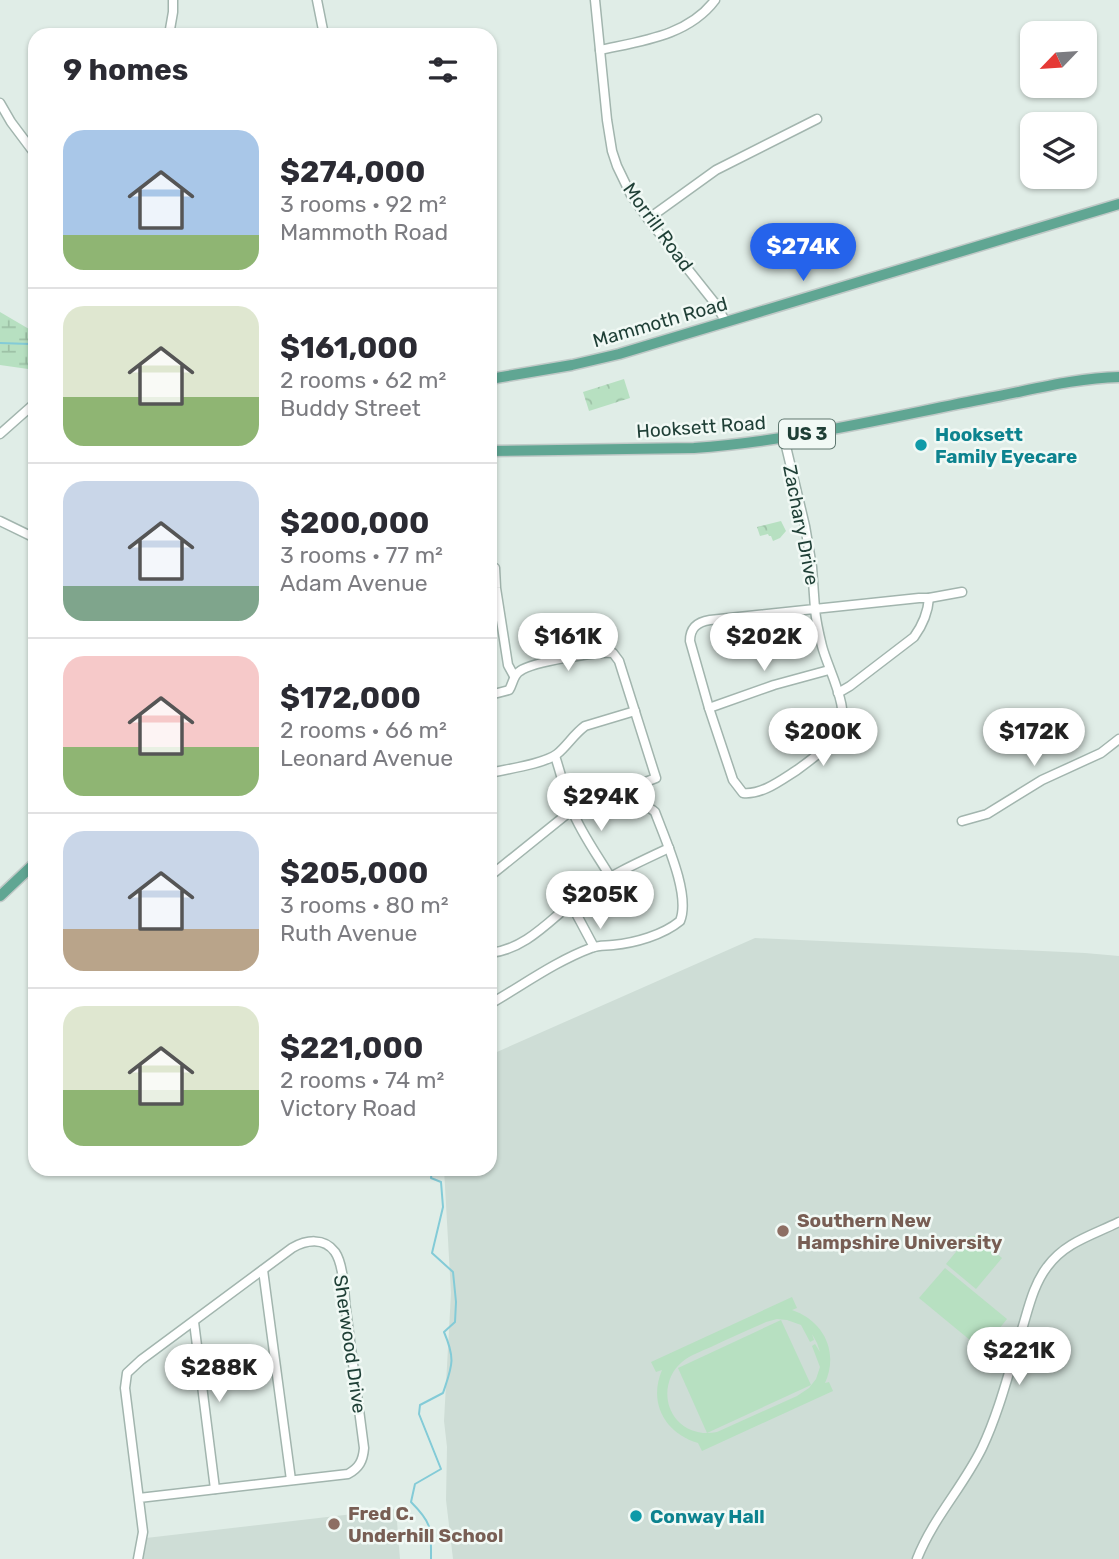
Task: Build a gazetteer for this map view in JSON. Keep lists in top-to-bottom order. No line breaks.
{"streets":{"main road":["Mammoth Road","Hooksett Road","US 3"],"street":["Morrill Road","Zachary Drive","Sherwood Drive"]},"crossings":[["Morrill Road","Mammoth Road"],["Hooksett Road","Zachary Drive"]],"places":["Hooksett Family Eyecare","Southern New Hampshire University","Conway Hall","Fred C. Underhill School"],"north":"bottom left","page":{"heading":"9 homes","list":[{"name":"$274,000","note":"3 rooms · 92 m² · Mammoth Road"},{"name":"$161,000","note":"2 rooms · 62 m² · Buddy Street"},{"name":"$200,000","note":"3 rooms · 77 m² · Adam Avenue"},{"name":"$172,000","note":"2 rooms · 66 m² · Leonard Avenue"},{"name":"$205,000","note":"3 rooms · 80 m² · Ruth Avenue"},{"name":"$221,000","note":"2 rooms · 74 m² · Victory Road"}],"price":["$274K","$161K","$202K","$200K","$172K","$294K","$205K","$221K","$288K"]}}
